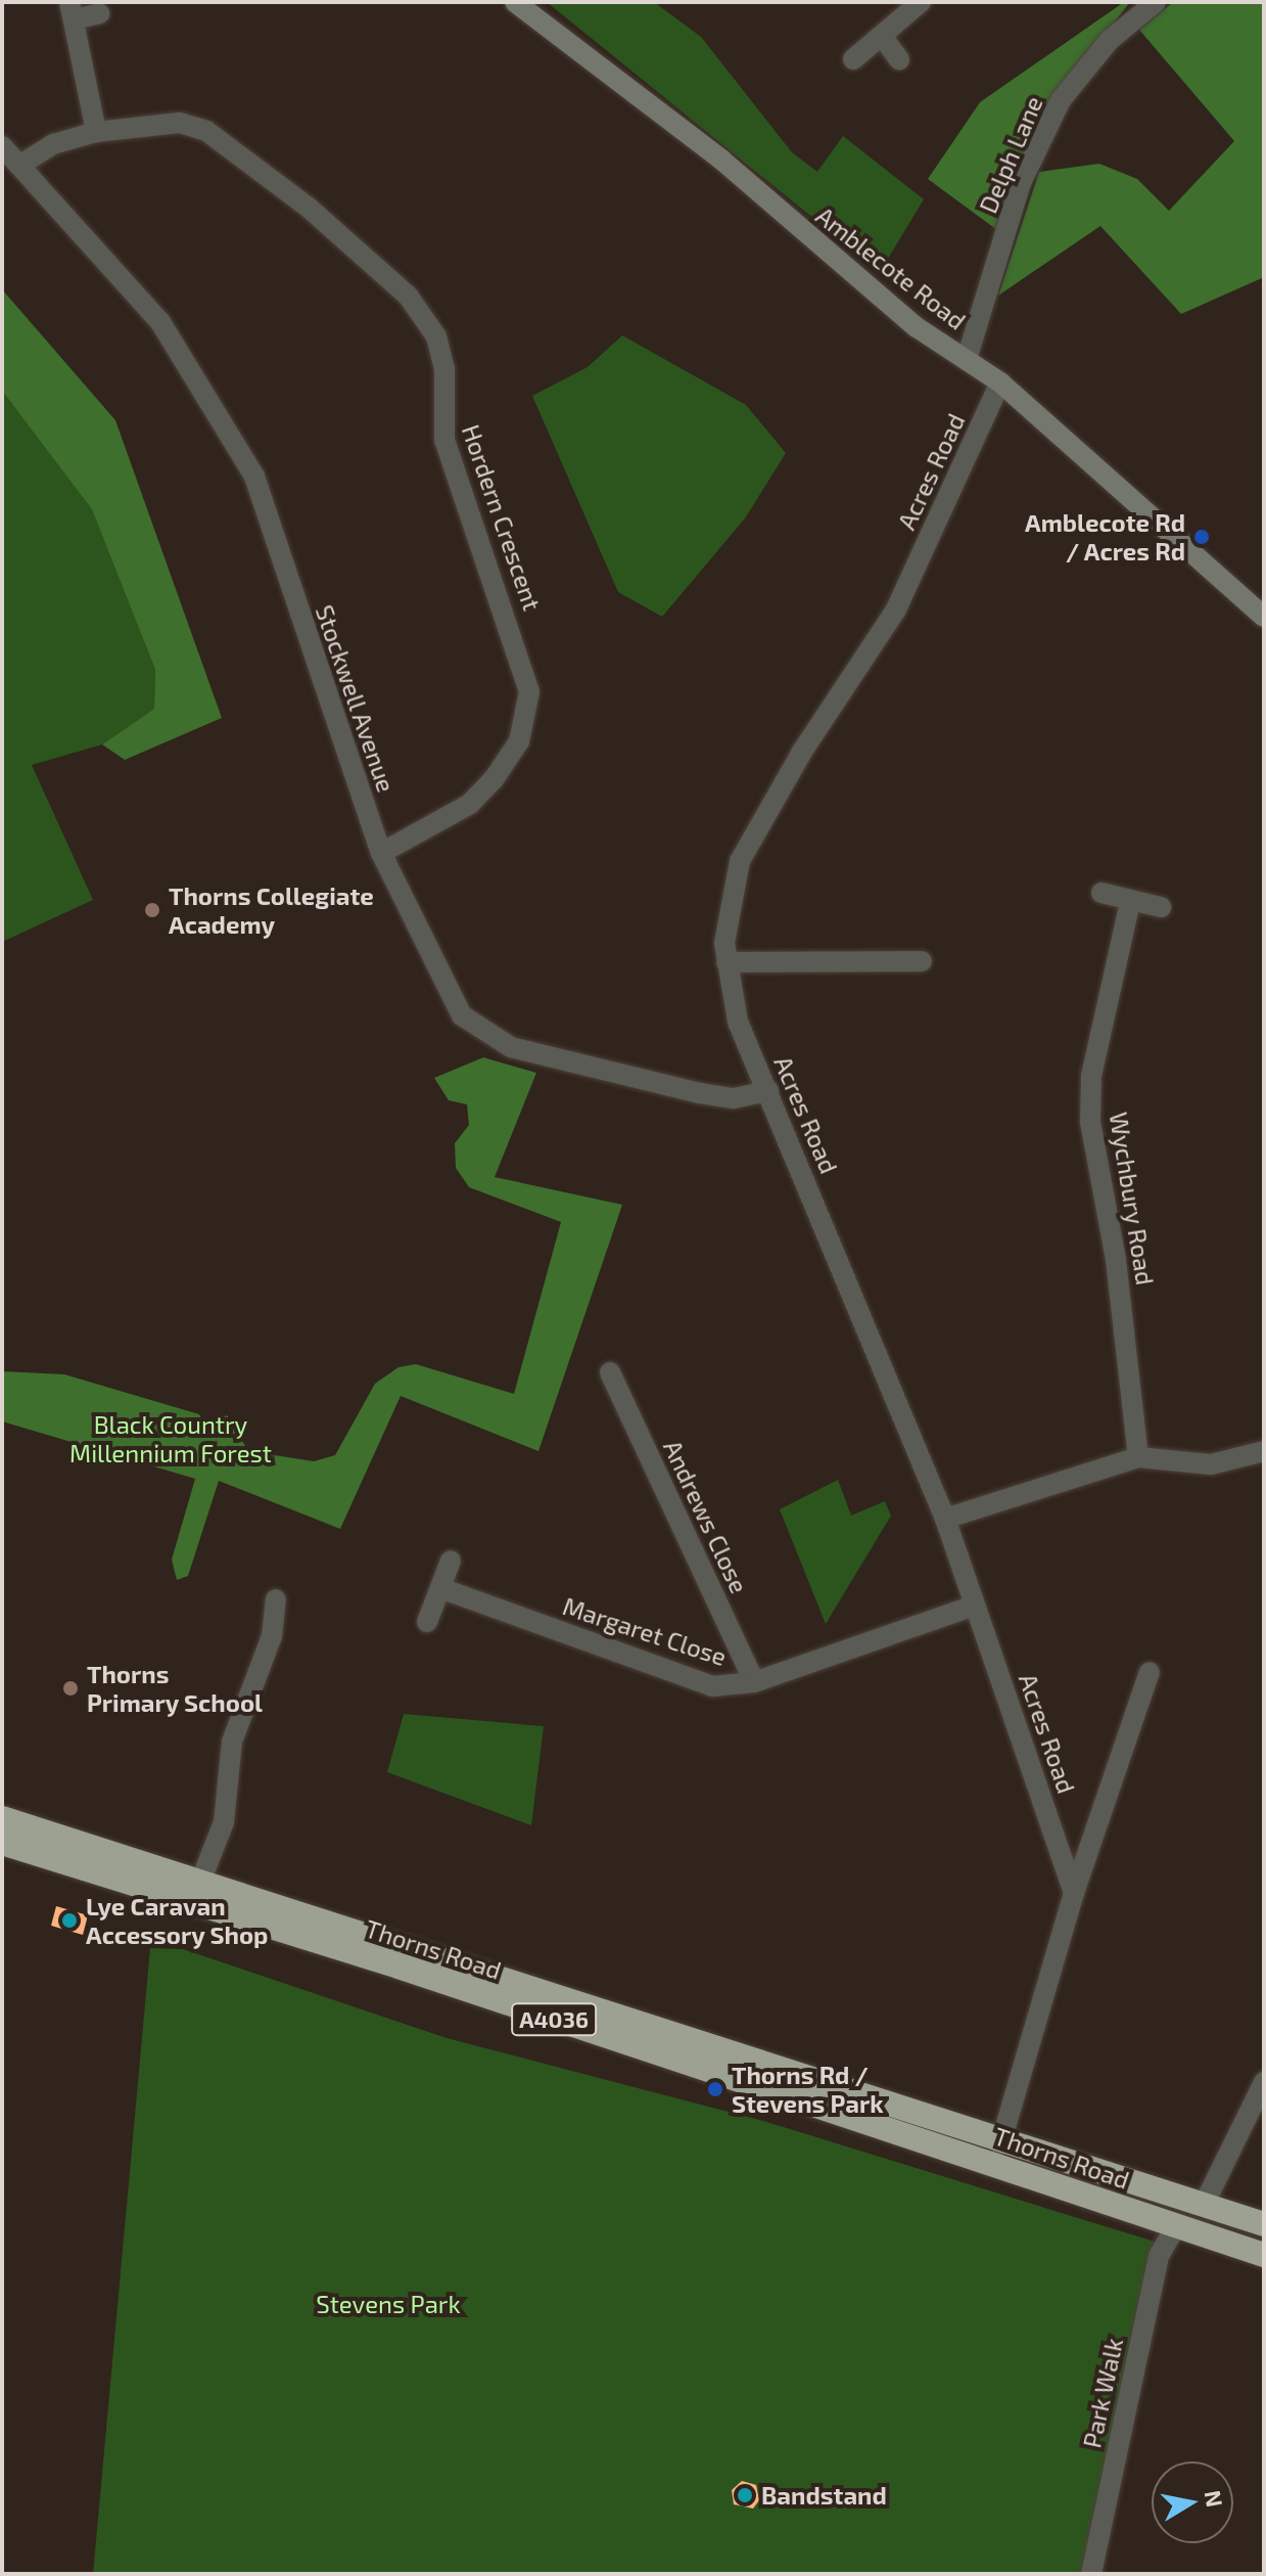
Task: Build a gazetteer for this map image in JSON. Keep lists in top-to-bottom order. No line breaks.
{"streets":{"highway":["Thorns Road","A4036"],"street":["Delph Lane","Amblecote Road","Acres Road","Hordern Crescent","Stockwell Avenue","Wychbury Road","Andrews Close","Margaret Close","Park Walk"]},"crossings":[["Delph Lane","Amblecote Road"],["Amblecote Road","Acres Road"],["Acres Road","Stockwell Avenue"],["Acres Road","Margaret Close"],["Acres Road","Thorns Road"],["Hordern Crescent","Stockwell Avenue"],["Andrews Close","Margaret Close"],["Thorns Road","Park Walk"]],"parks":["Black Country Millennium Forest","Stevens Park"],"places":["Amblecote Rd / Acres Rd","Thorns Collegiate Academy","Thorns Primary School","Lye Caravan Accessory Shop","Thorns Rd / Stevens Park","Bandstand"],"north":"right"}
